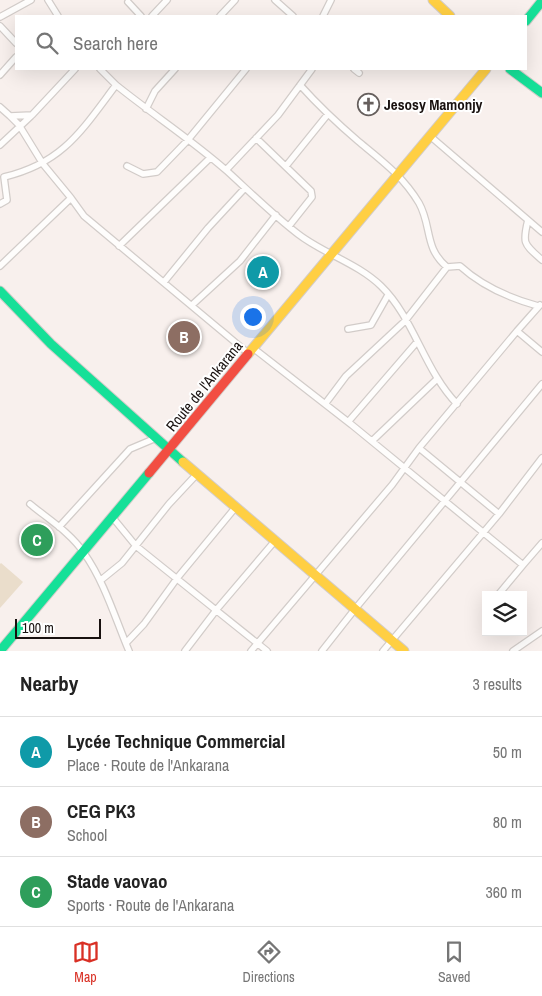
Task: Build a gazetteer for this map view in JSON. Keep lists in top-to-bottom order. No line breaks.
{"streets":{"main road":["Route de l'Ankarana"]},"places":{"church":["Jesosy Mamonjy"]},"scale_bar":"100 m","page":{"search":"Search here","pins":["A","B","C"],"scale":"100 m","heading":["Nearby","3 results"],"list":[{"mark":"A","name":"Lycée Technique Commercial","note":"Place · Route de l'Ankarana","value":"50 m"},{"mark":"B","name":"CEG PK3","note":"School","value":"80 m"},{"mark":"C","name":"Stade vaovao","note":"Sports · Route de l'Ankarana","value":"360 m"}],"nav":["Map","Directions","Saved"]}}
